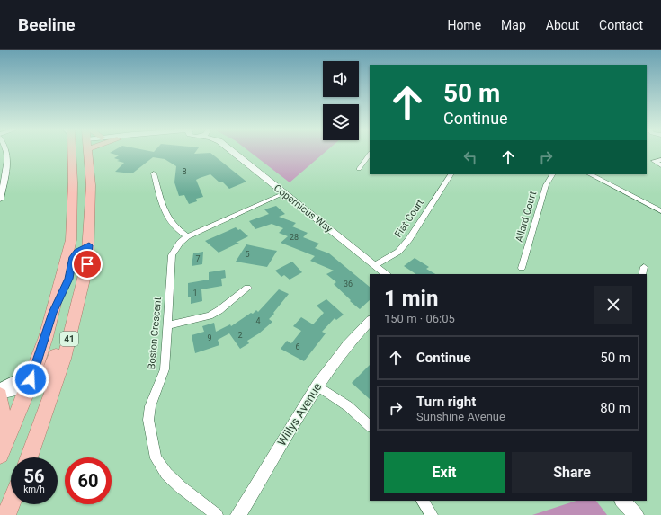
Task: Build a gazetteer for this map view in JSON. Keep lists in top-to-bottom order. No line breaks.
{"streets":{"main road":["41"],"street":["Copernicus Way","Allard Court","Fiat Court","Boston Crescent","Willys Avenue"]},"crossings":[["Copernicus Way","Fiat Court"],["Copernicus Way","Boston Crescent"]],"house_numbers":["8","28","5","7","36","1","4","2","9","6"],"page":{"header":"Beeline","nav":["Home","Map","About","Contact"],"turn":["50 m","Continue"],"heading":["1 min","150 m · 06:05"],"list":[{"name":"Continue","value":"50 m"},{"name":"Turn right","note":"Sunshine Avenue","value":"80 m"}],"buttons":["Exit","Share"],"speed":"56 km/h","limit":"60"}}
